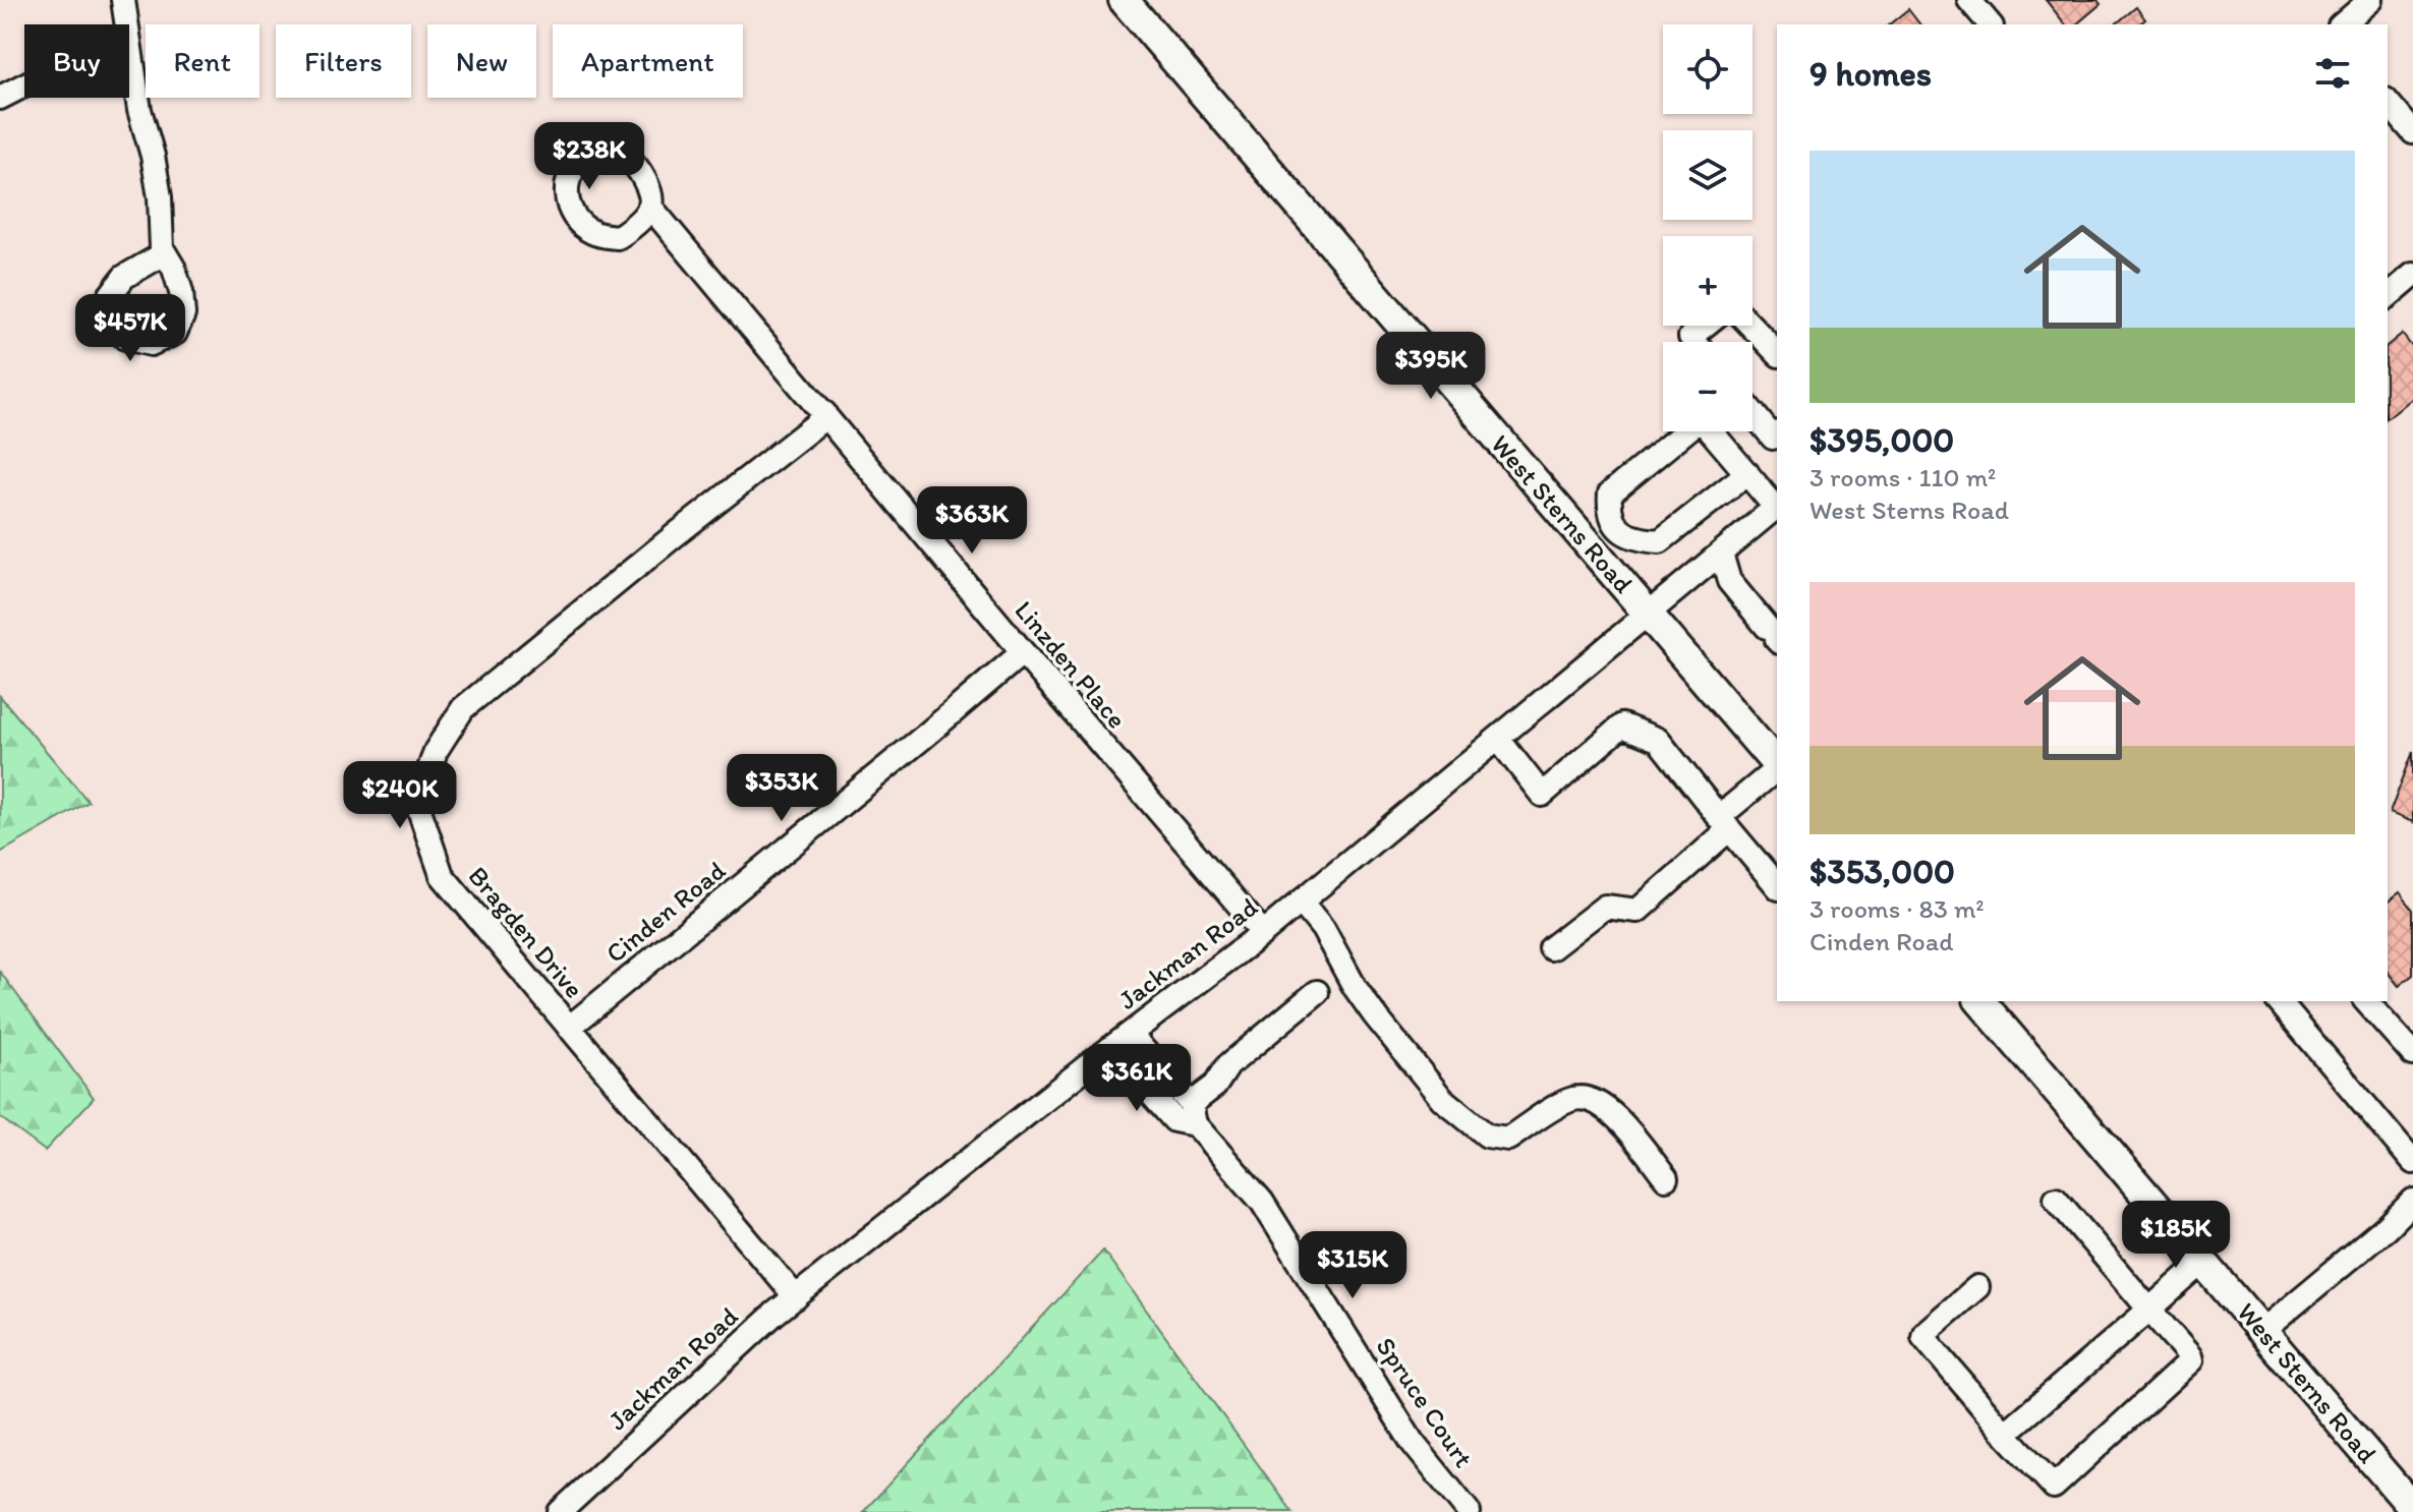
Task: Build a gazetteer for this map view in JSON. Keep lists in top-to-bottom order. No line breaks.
{"streets":{"main road":["West Sterns Road"],"street":["Linzden Place","Cinden Road","Bragden Drive","Jackman Road","Spruce Court"]},"crossings":[["West Sterns Road","Jackman Road"],["Linzden Place","Cinden Road"],["Linzden Place","Bragden Drive"],["Linzden Place","Jackman Road"],["Cinden Road","Bragden Drive"],["Bragden Drive","Jackman Road"],["Jackman Road","Spruce Court"]],"page":{"map_buttons":["+","−"],"chip":["Buy","Rent","Filters","New","Apartment"],"heading":"9 homes","price":["$238K","$457K","$395K","$363K","$353K","$240K","$361K","$185K","$315K"],"list":[{"name":"$395,000","note":"3 rooms · 110 m² · West Sterns Road"},{"name":"$353,000","note":"3 rooms · 83 m² · Cinden Road"}]}}
